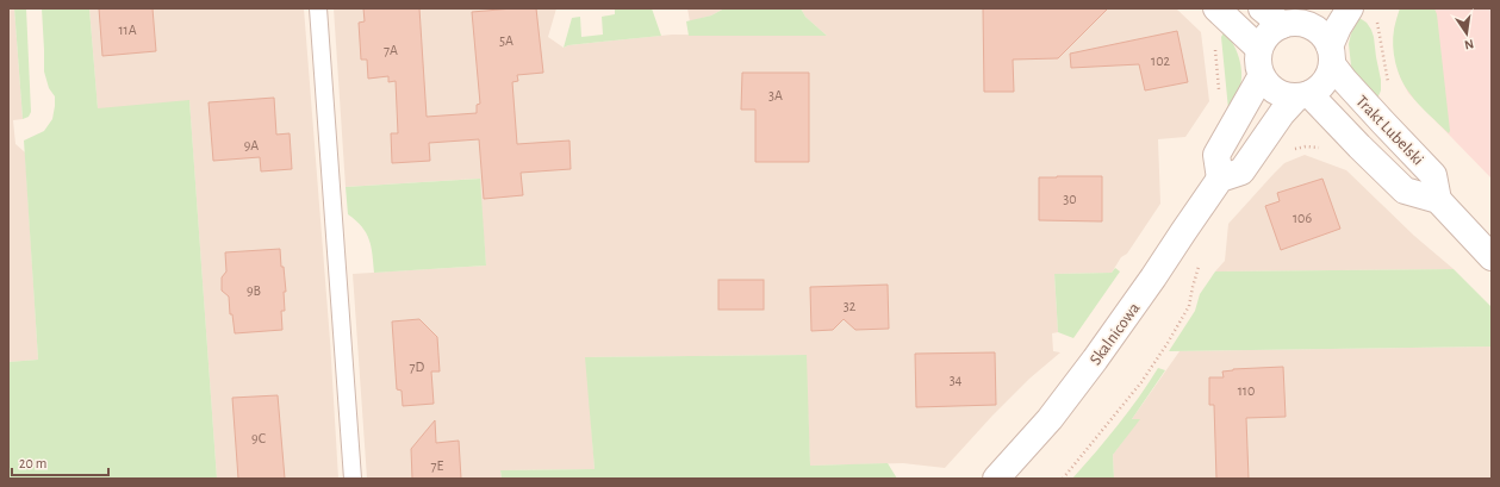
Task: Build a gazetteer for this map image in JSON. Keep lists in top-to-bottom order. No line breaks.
{"streets":{"street":["Trakt Lubelski","Skalnicowa"]},"house_numbers":["11A","5A","7A","102","3A","9A","30","106","9B","32","7D","34","110","9C","7E"],"scale_bar":"20 m","north":"bottom"}
